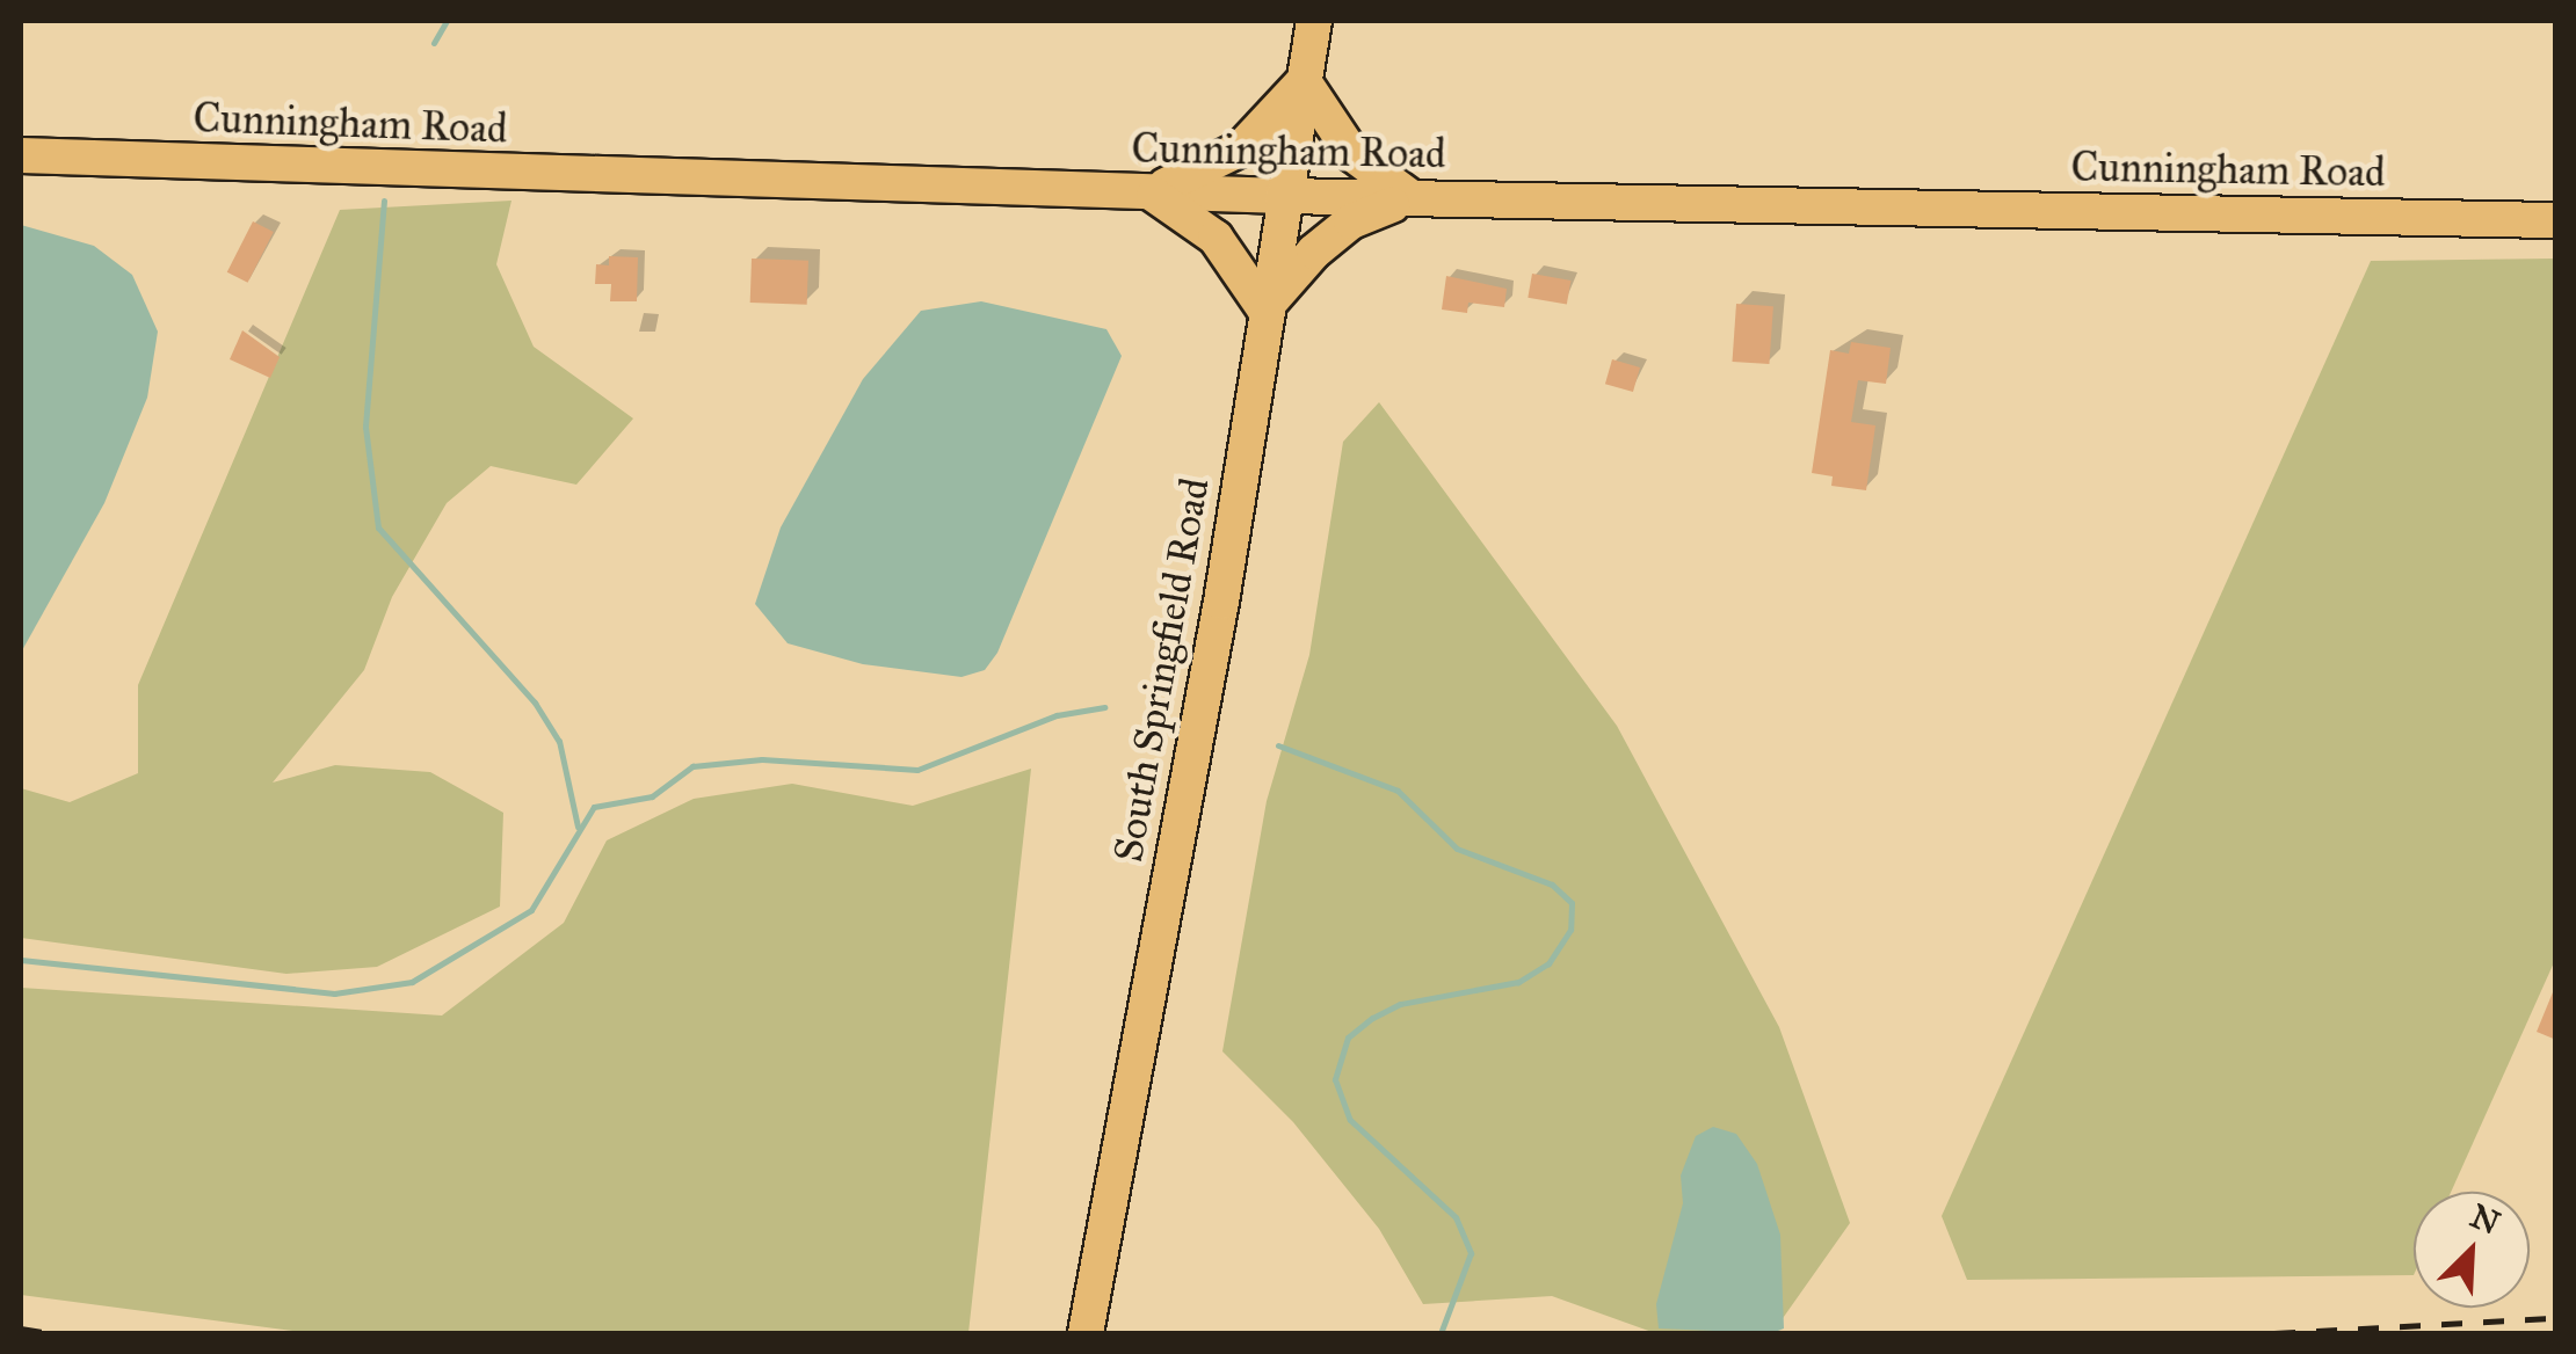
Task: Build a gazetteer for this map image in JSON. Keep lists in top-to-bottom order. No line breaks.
{"streets":{"main road":["Cunningham Road","South Springfield Road"]},"crossings":[["Cunningham Road","South Springfield Road"]],"north":"top right"}
